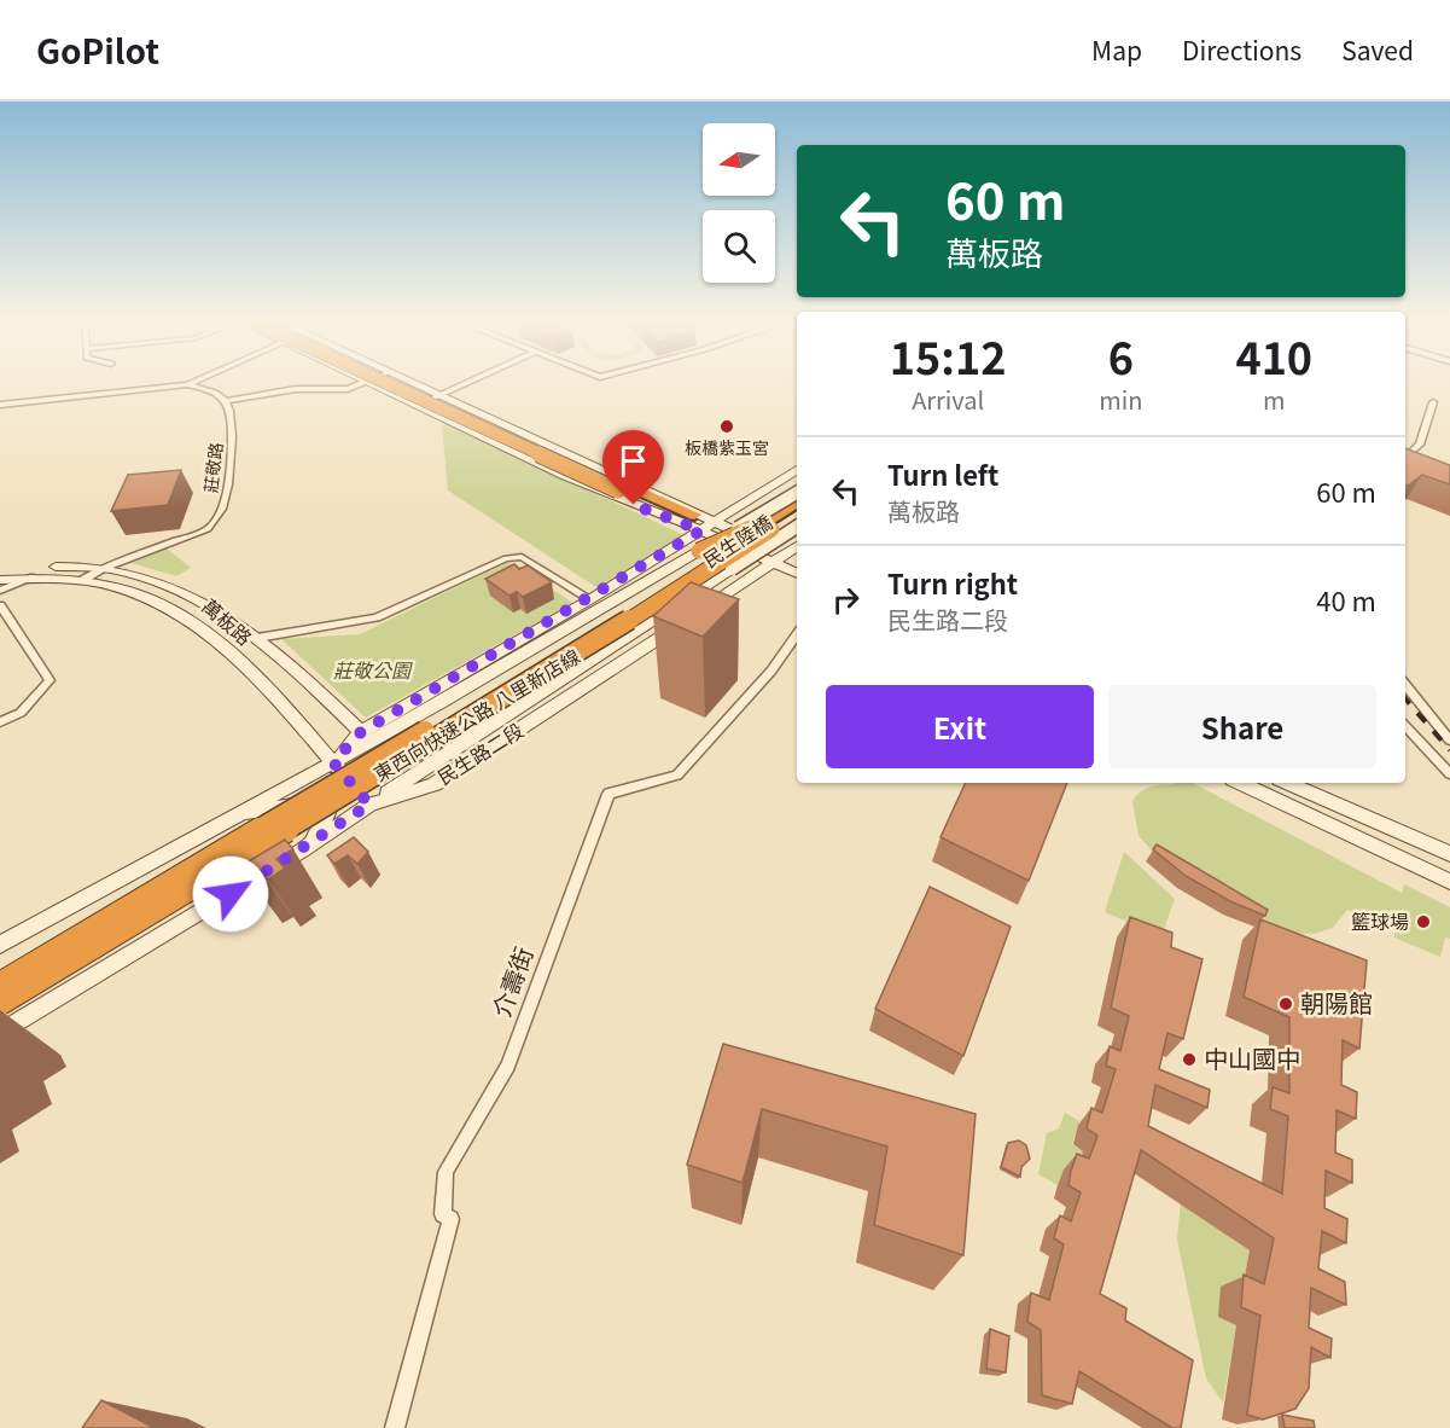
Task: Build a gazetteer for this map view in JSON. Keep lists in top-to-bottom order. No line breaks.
{"streets":{"highway":["東西向快速公路 八里新店線"],"main road":["民生陸橋","萬板路","民生路二段"],"street":["莊敬路","介壽街"]},"crossings":[["莊敬路","萬板路"],["民生陸橋","萬板路"],["民生陸橋","民生路二段"],["萬板路","民生路二段"]],"parks":["莊敬公園"],"places":["板橋紫玉宮","籃球場","朝陽館","中山國中"],"north":"left","page":{"header":"GoPilot","nav":["Map","Directions","Saved"],"turn":["60 m","萬板路"],"eta":["15:12","Arrival","6","min","410","m"],"list":[{"name":"Turn left","note":"萬板路","value":"60 m"},{"name":"Turn right","note":"民生路二段","value":"40 m"}],"buttons":["Exit","Share"]}}
